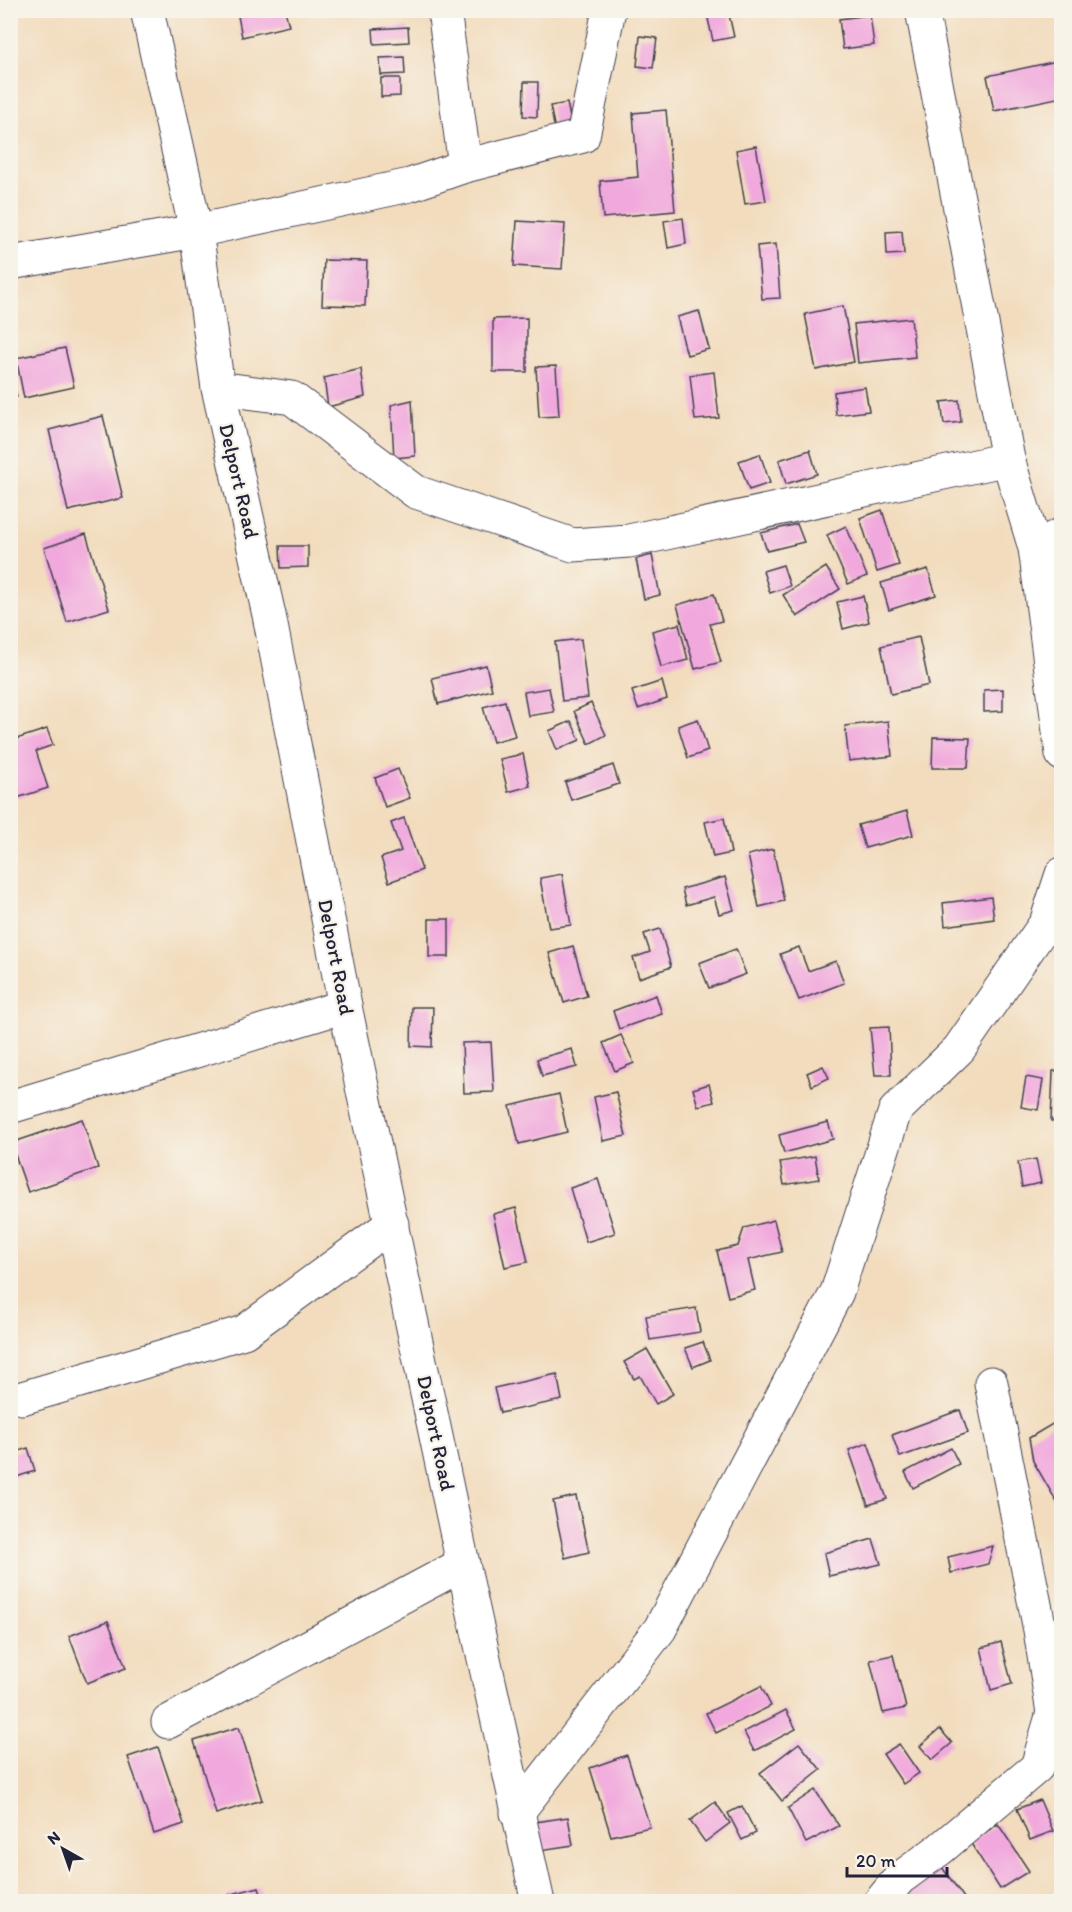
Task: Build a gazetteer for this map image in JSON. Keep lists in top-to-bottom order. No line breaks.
{"streets":{"street":["Delport Road"]},"scale_bar":"20 m","north":"top left"}
